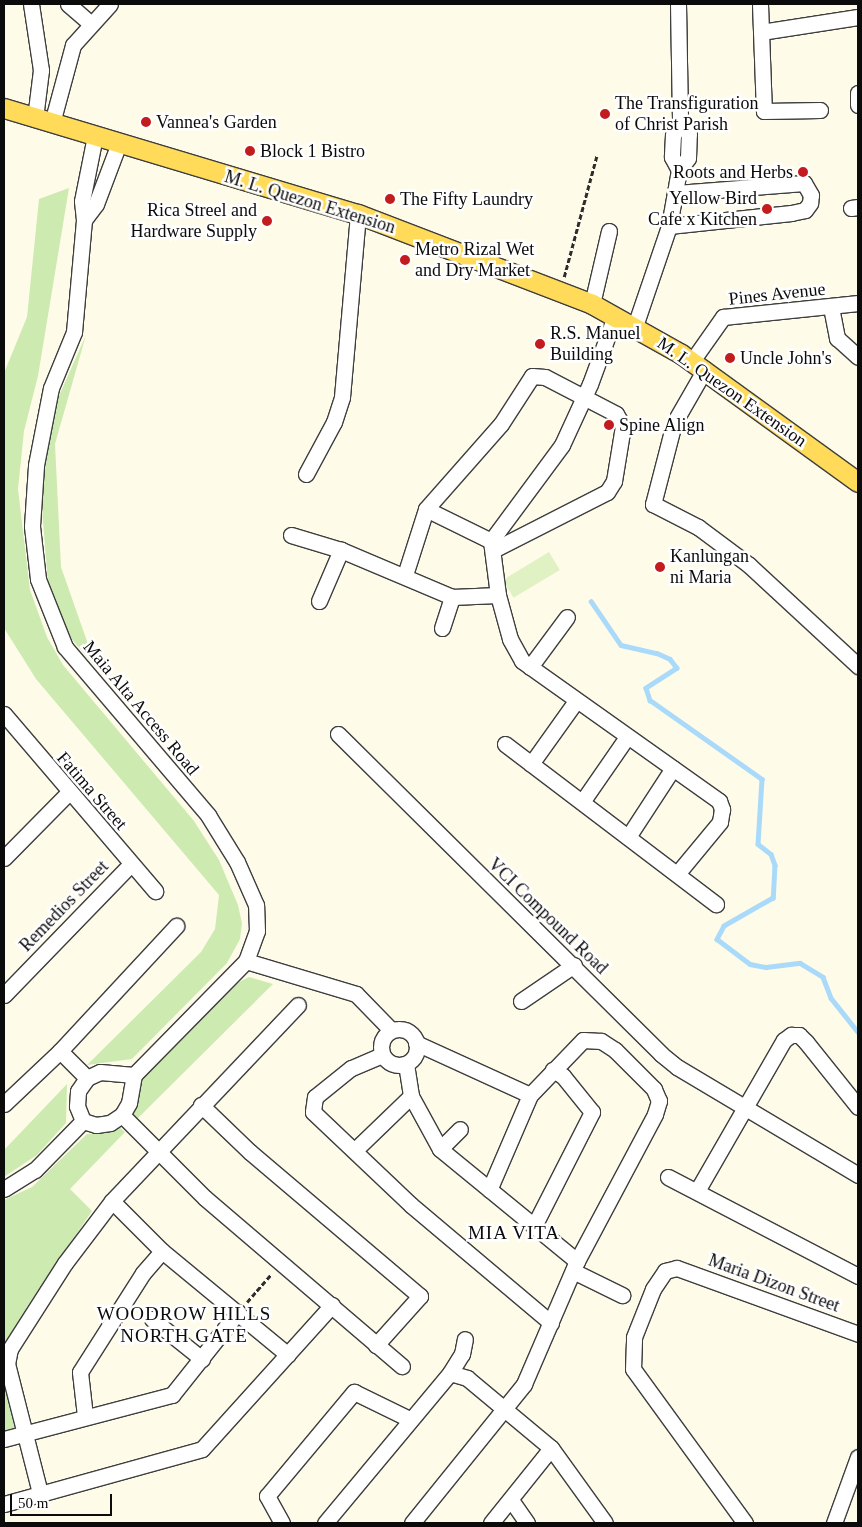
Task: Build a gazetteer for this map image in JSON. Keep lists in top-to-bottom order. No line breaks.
{"streets":{"main road":["M. L. Quezon Extension"],"street":["Pines Avenue","Maia Alta Access Road","Fatima Street","Remedios Street","VCI Compound Road","Maria Dizon Street"]},"crossings":[["M. L. Quezon Extension","Pines Avenue"],["M. L. Quezon Extension","Maia Alta Access Road"],["Fatima Street","Remedios Street"]],"districts":["MIA VITA","WOODROW HILLS NORTH GATE"],"places":["The Transfiguration of Christ Parish","Vannea's Garden","Block 1 Bistro","Roots and Herbs","The Fifty Laundry","Yellow Bird Cafe x Kitchen","Rica Streel and Hardware Supply","Metro Rizal Wet and Dry Market","R.S. Manuel Building","Uncle John's","Spine Align","Kanlungan ni Maria"],"scale_bar":"50 m"}
